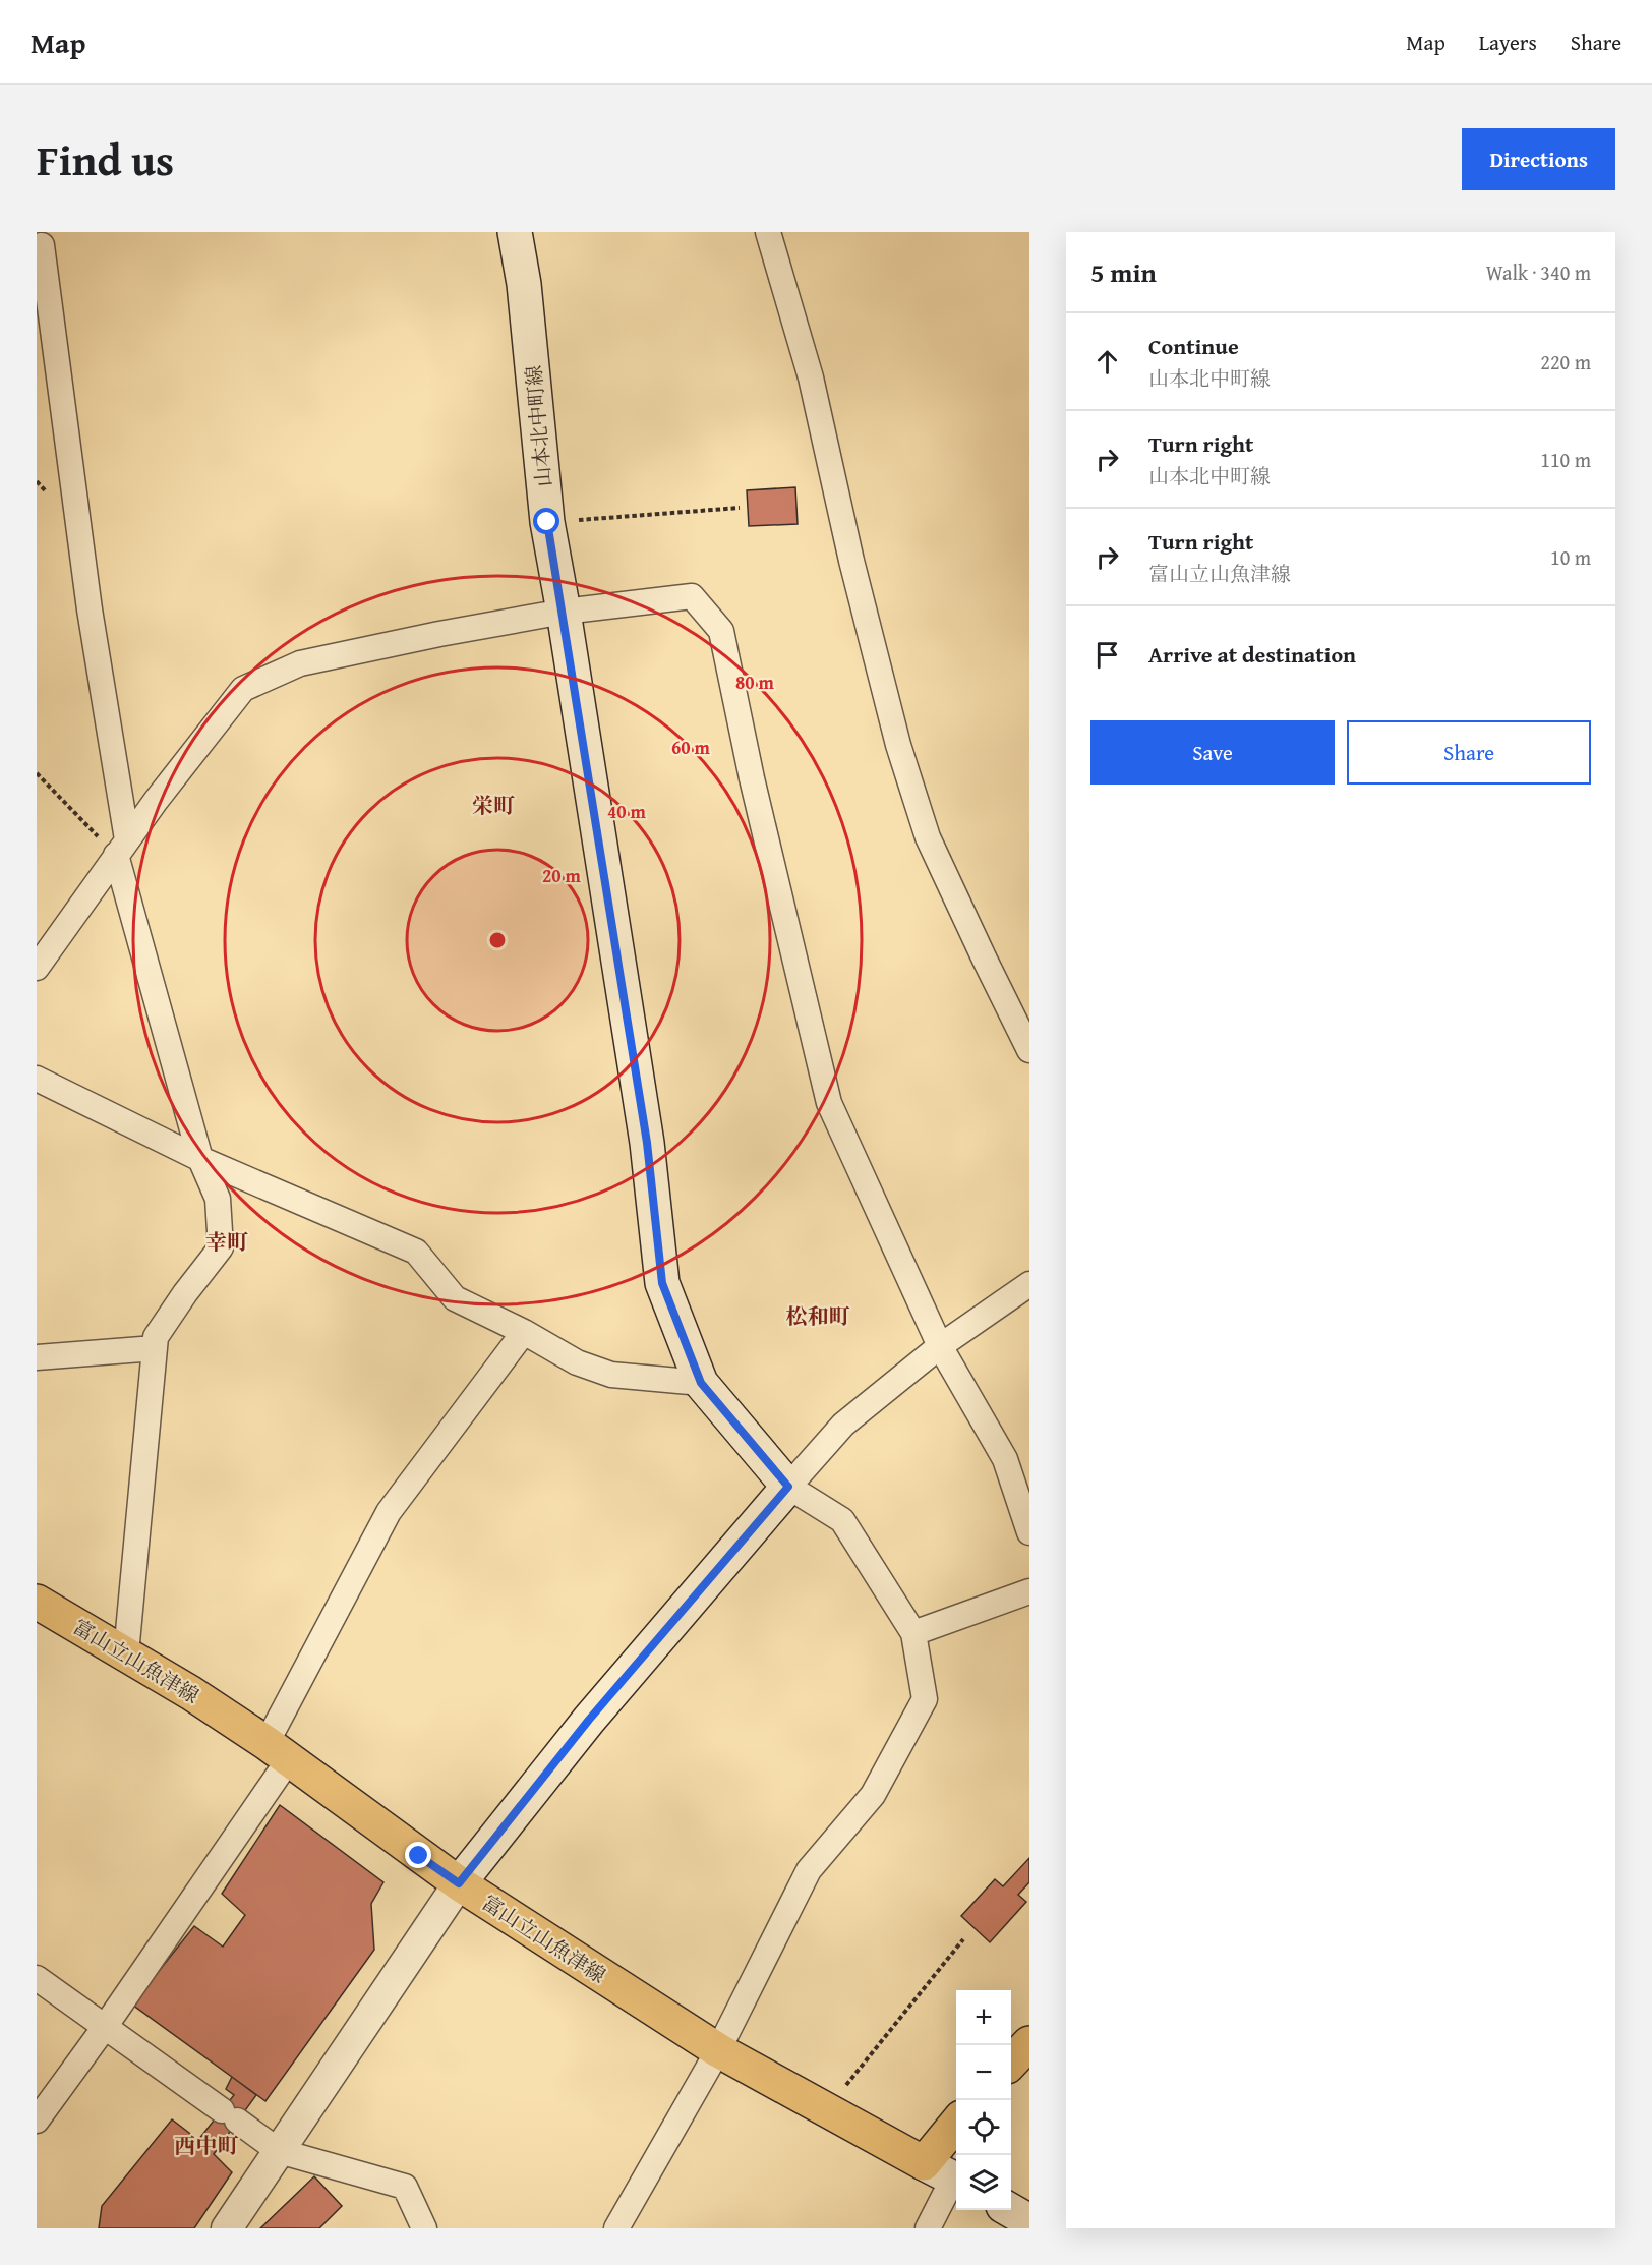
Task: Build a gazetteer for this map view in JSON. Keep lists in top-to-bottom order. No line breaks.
{"streets":{"main road":["山本北中町線","富山立山魚津線"]},"districts":["栄町","幸町","松和町","西中町"],"page":{"header":"Map","nav":["Map","Layers","Share"],"title":"Find us","buttons":["Directions",["Save","Share"]],"heading":["5 min","Walk · 340 m"],"list":[["Continue","山本北中町線","220 m"],["Turn right","山本北中町線","110 m"],["Turn right","富山立山魚津線","10 m"],"Arrive at destination"],"map_buttons":["+","−"]},"rings":["80 m","60 m","40 m","20 m"]}
